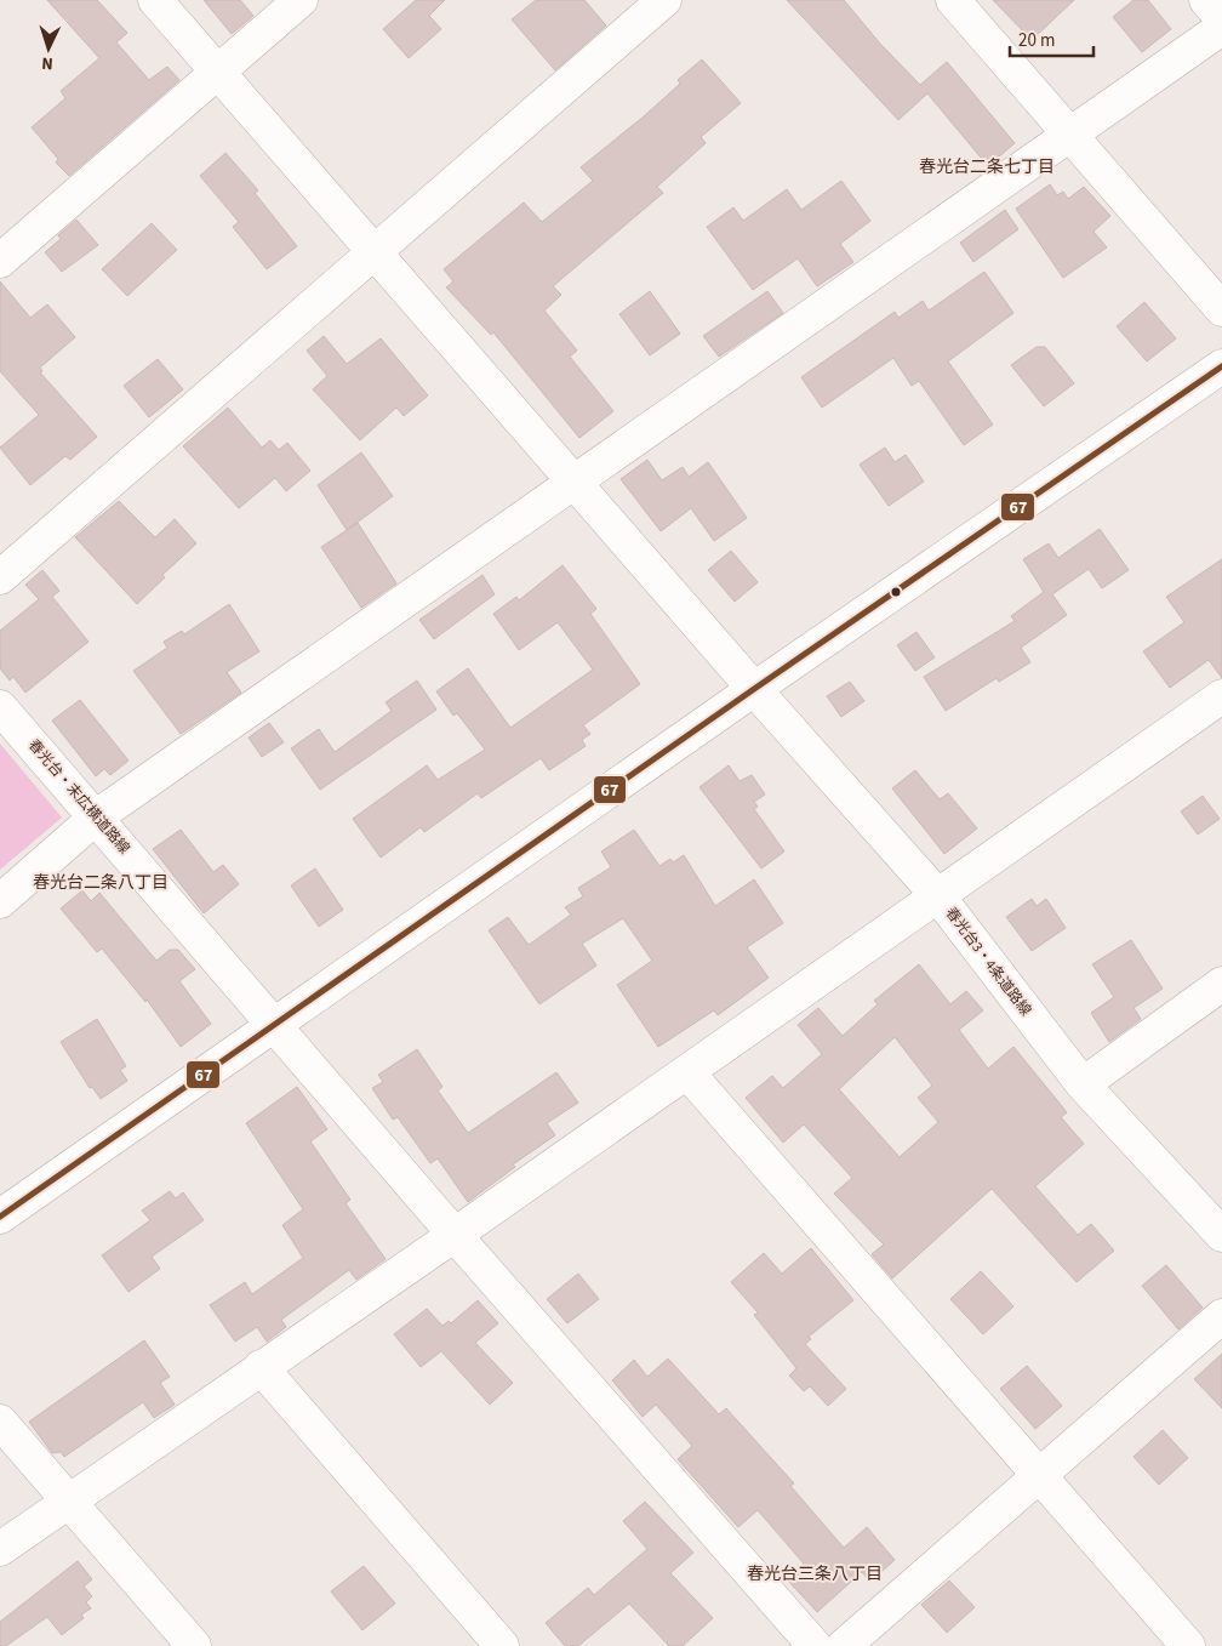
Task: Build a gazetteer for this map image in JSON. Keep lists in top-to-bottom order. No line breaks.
{"streets":{"street":["春光台・末広横道路線","春光台3・4条道路線"]},"districts":["春光台二条七丁目","春光台二条八丁目","春光台三条八丁目"],"lines":["transit line 67"],"scale_bar":"20 m","north":"bottom"}
